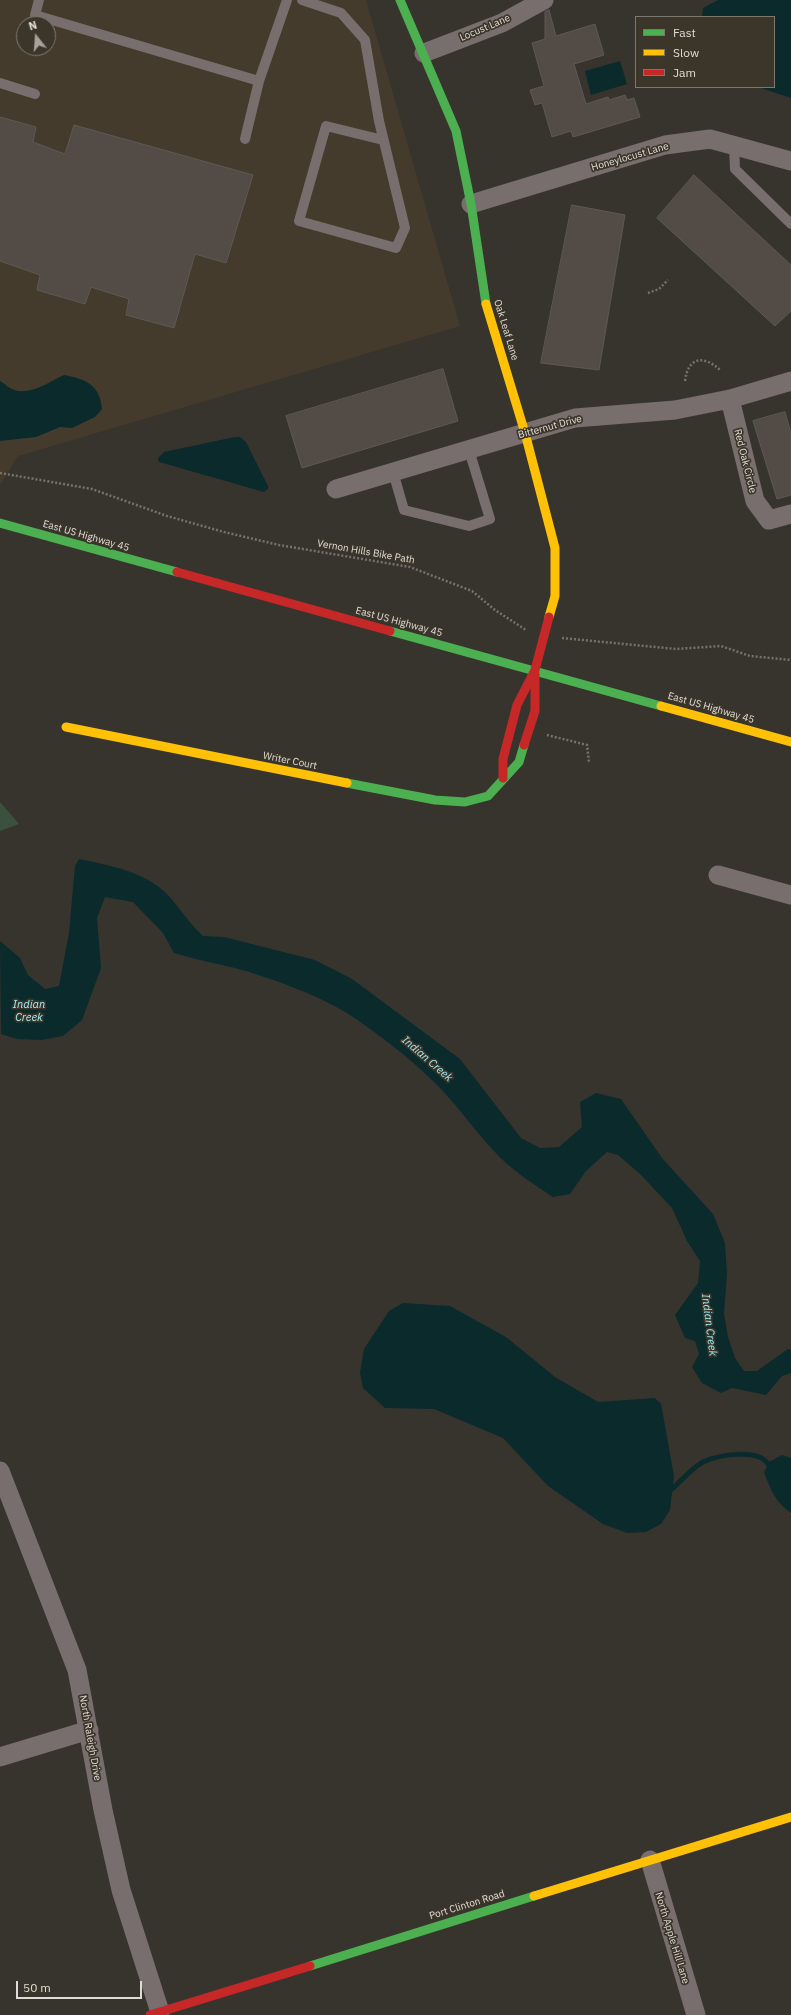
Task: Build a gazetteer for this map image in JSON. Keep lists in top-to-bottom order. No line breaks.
{"streets":{"street":["Locust Lane","Honeylocust Lane","Oak Leaf Lane","Bitternut Drive","Red Oak Circle","East US Highway 45","Writer Court","North Raleigh Drive","Port Clinton Road","North Apple Hill Lane"],"path":["Vernon Hills Bike Path"]},"crossings":[["Locust Lane","Oak Leaf Lane"],["Honeylocust Lane","Oak Leaf Lane"],["Oak Leaf Lane","Bitternut Drive"],["Oak Leaf Lane","East US Highway 45"],["Oak Leaf Lane","Vernon Hills Bike Path"],["Oak Leaf Lane","Writer Court"],["Bitternut Drive","Red Oak Circle"],["East US Highway 45","Writer Court"],["North Raleigh Drive","Port Clinton Road"],["Port Clinton Road","North Apple Hill Lane"]],"water":["Indian Creek"],"legend":["Fast","Slow","Jam"],"scale_bar":"50 m","north":"top"}
